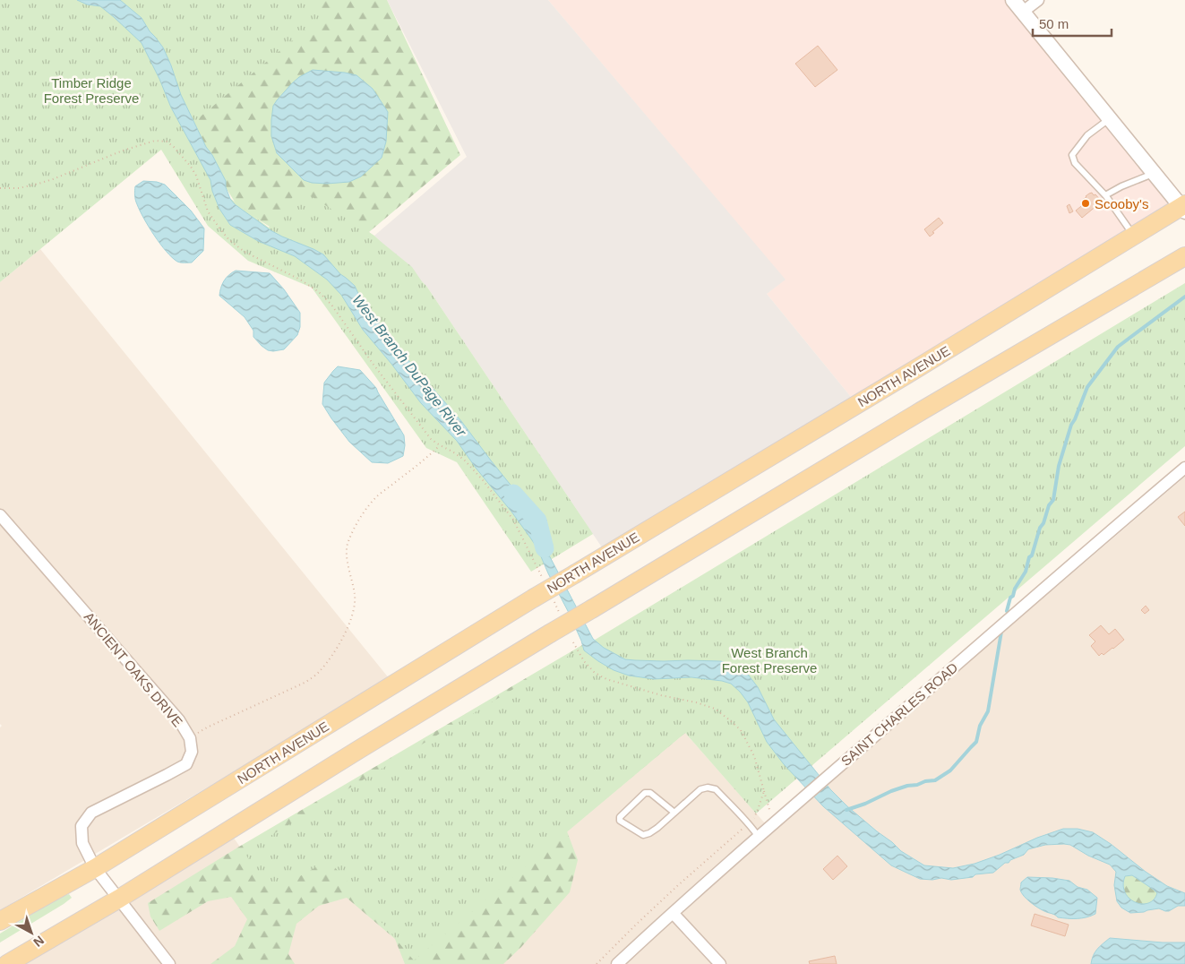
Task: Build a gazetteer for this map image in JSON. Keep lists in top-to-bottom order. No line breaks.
{"streets":{"main road":["NORTH AVENUE"],"street":["ANCIENT OAKS DRIVE","SAINT CHARLES ROAD"]},"crossings":[["NORTH AVENUE","ANCIENT OAKS DRIVE"]],"water":["West Branch DuPage River"],"parks":["Timber Ridge Forest Preserve","West Branch Forest Preserve"],"places":["Scooby's"],"scale_bar":"50 m","north":"bottom right"}
